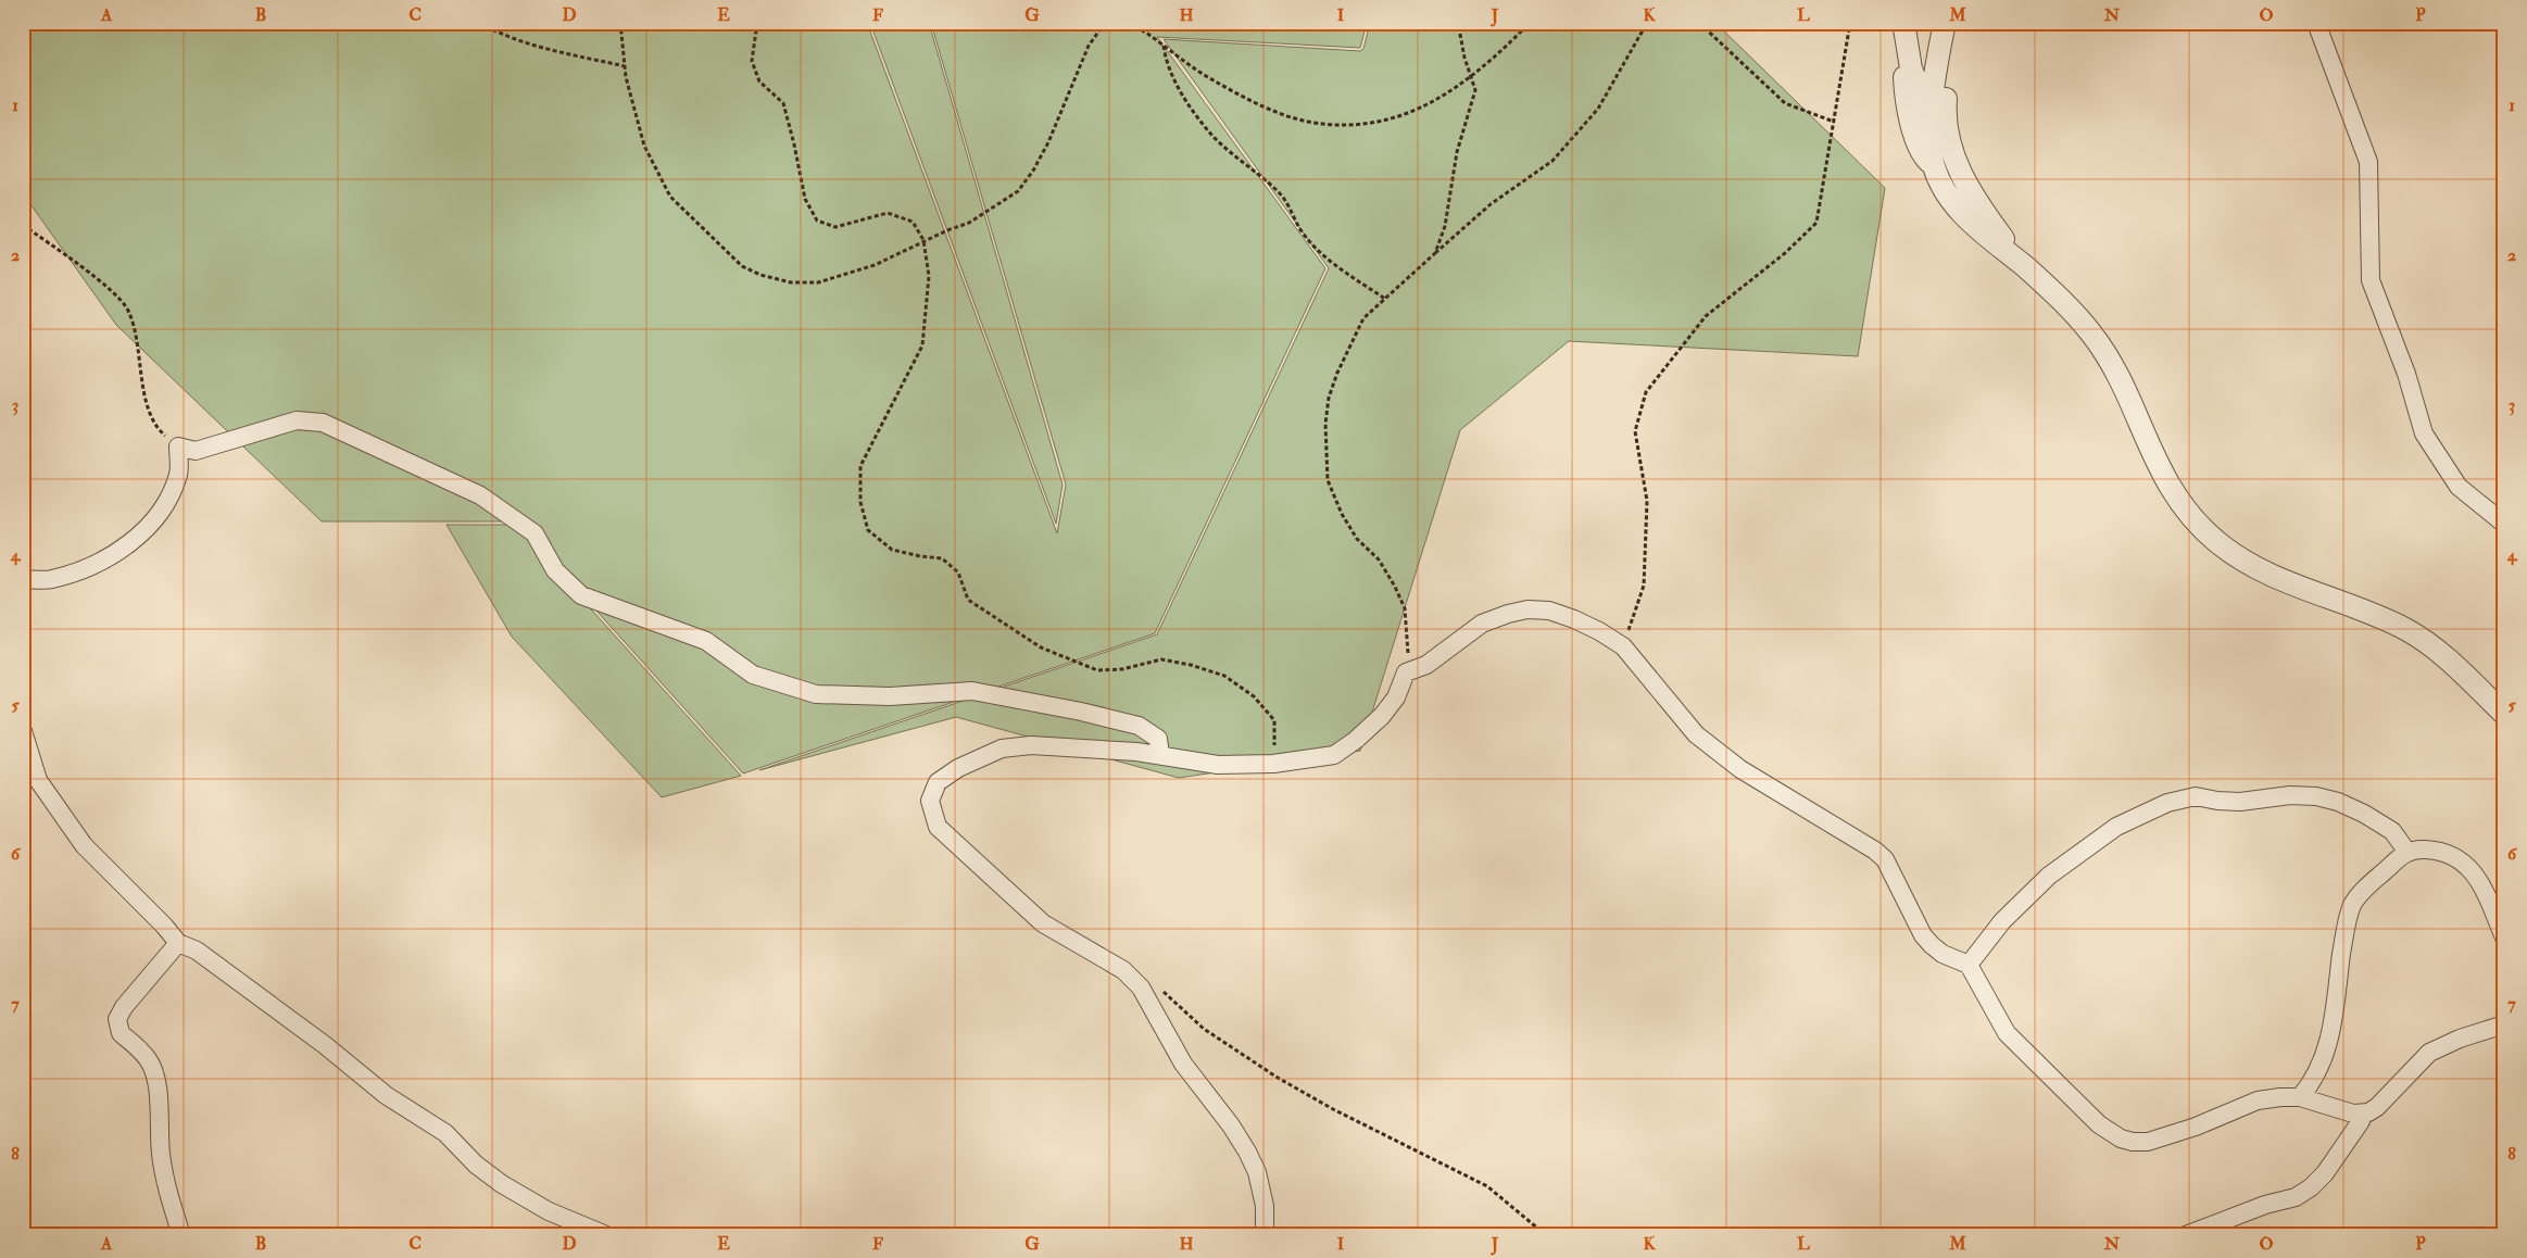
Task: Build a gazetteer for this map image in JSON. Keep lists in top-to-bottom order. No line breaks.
{"grid":{"columns":["A","B","C","D","E","F","G","H","I","J","K","L","M","N","O","P"],"rows":["1","2","3","4","5","6","7","8"]}}
